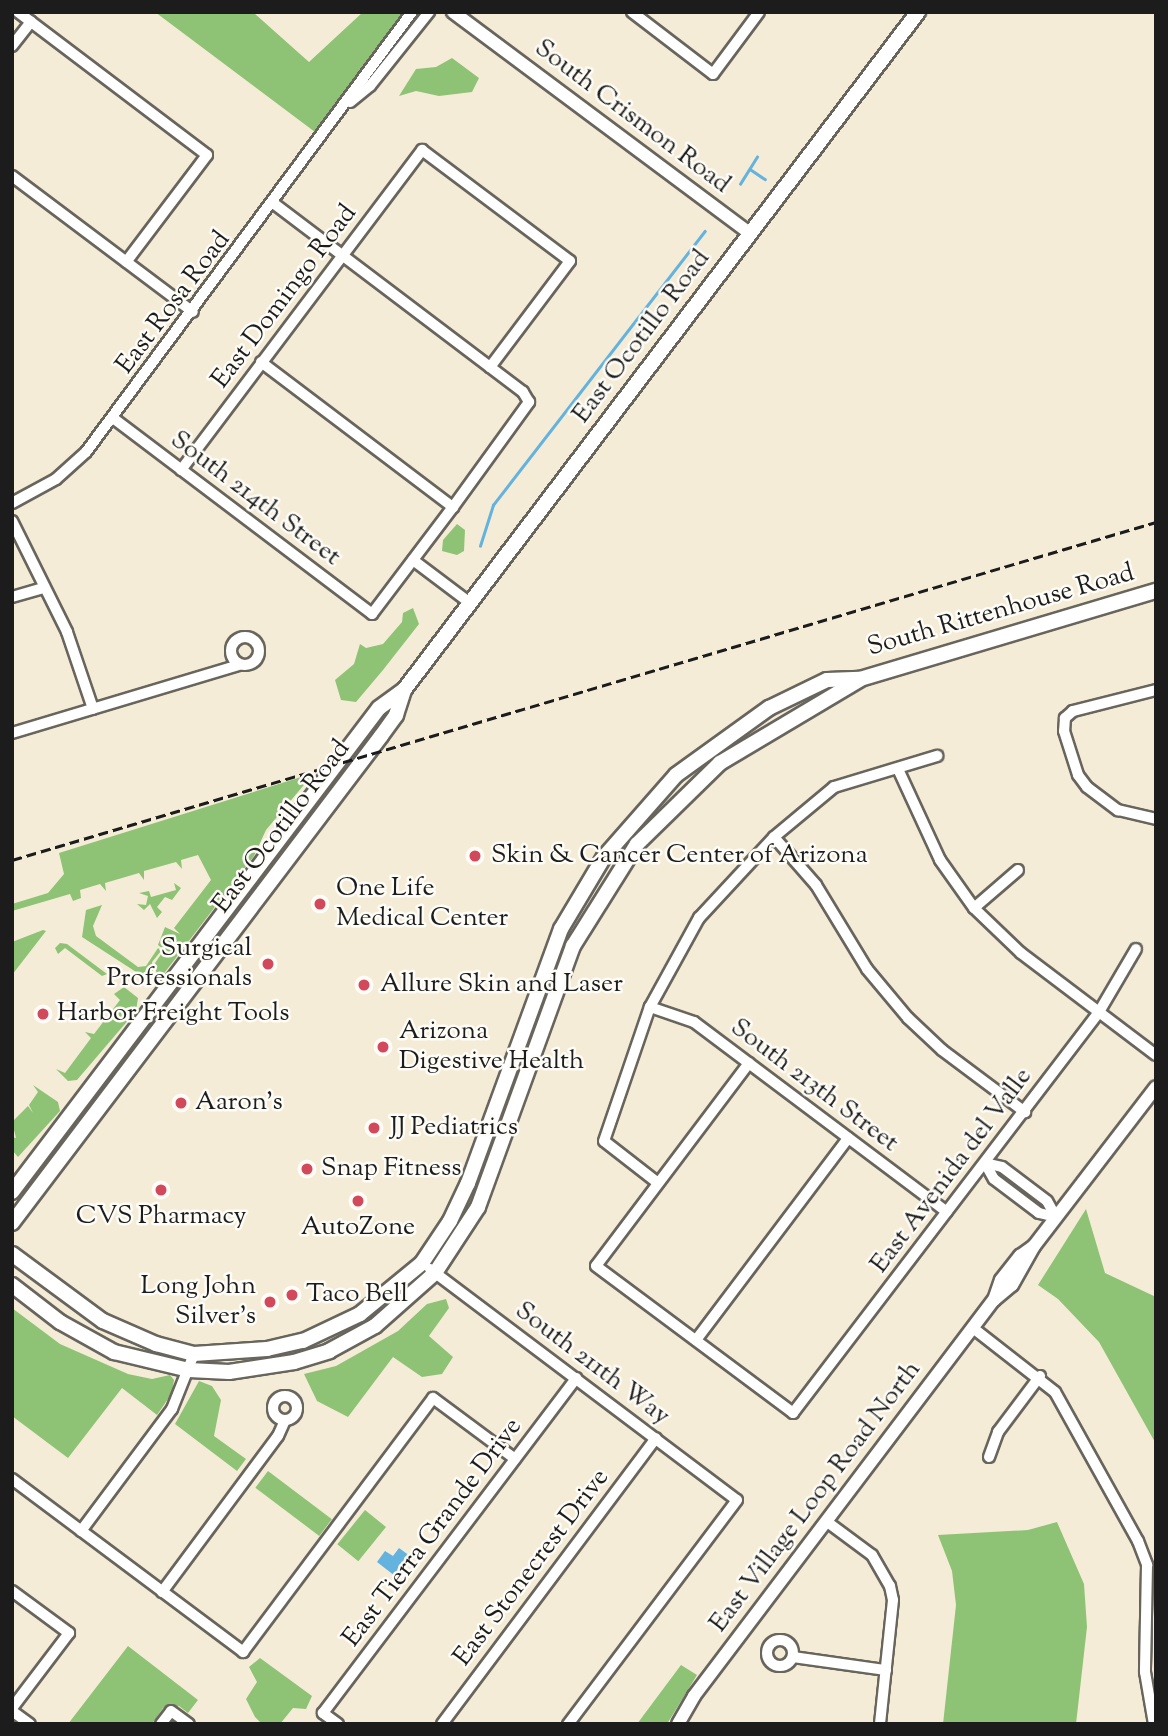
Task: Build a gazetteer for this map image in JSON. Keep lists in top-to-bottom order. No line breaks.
{"streets":{"main road":["East Ocotillo Road","South Rittenhouse Road"],"street":["South Crismon Road","East Domingo Road","East Rosa Road","South 214th Street","South 213th Street","East Avenida del Valle","South 211th Way","East Village Loop Road North","East Tierra Grande Drive","East Stonecrest Drive"]},"crossings":[["South Crismon Road","East Ocotillo Road"],["East Domingo Road","South 214th Street"],["East Rosa Road","South 214th Street"],["South 213th Street","East Avenida del Valle"],["South 211th Way","East Tierra Grande Drive"],["South 211th Way","East Stonecrest Drive"]],"places":["Skin & Cancer Center of Arizona","One Life Medical Center","Surgical Professionals","Allure Skin and Laser","Harbor Freight Tools","Arizona Digestive Health","Aaron's","JJ Pediatrics","Snap Fitness","CVS Pharmacy","AutoZone","Taco Bell","Long John Silver's"]}
